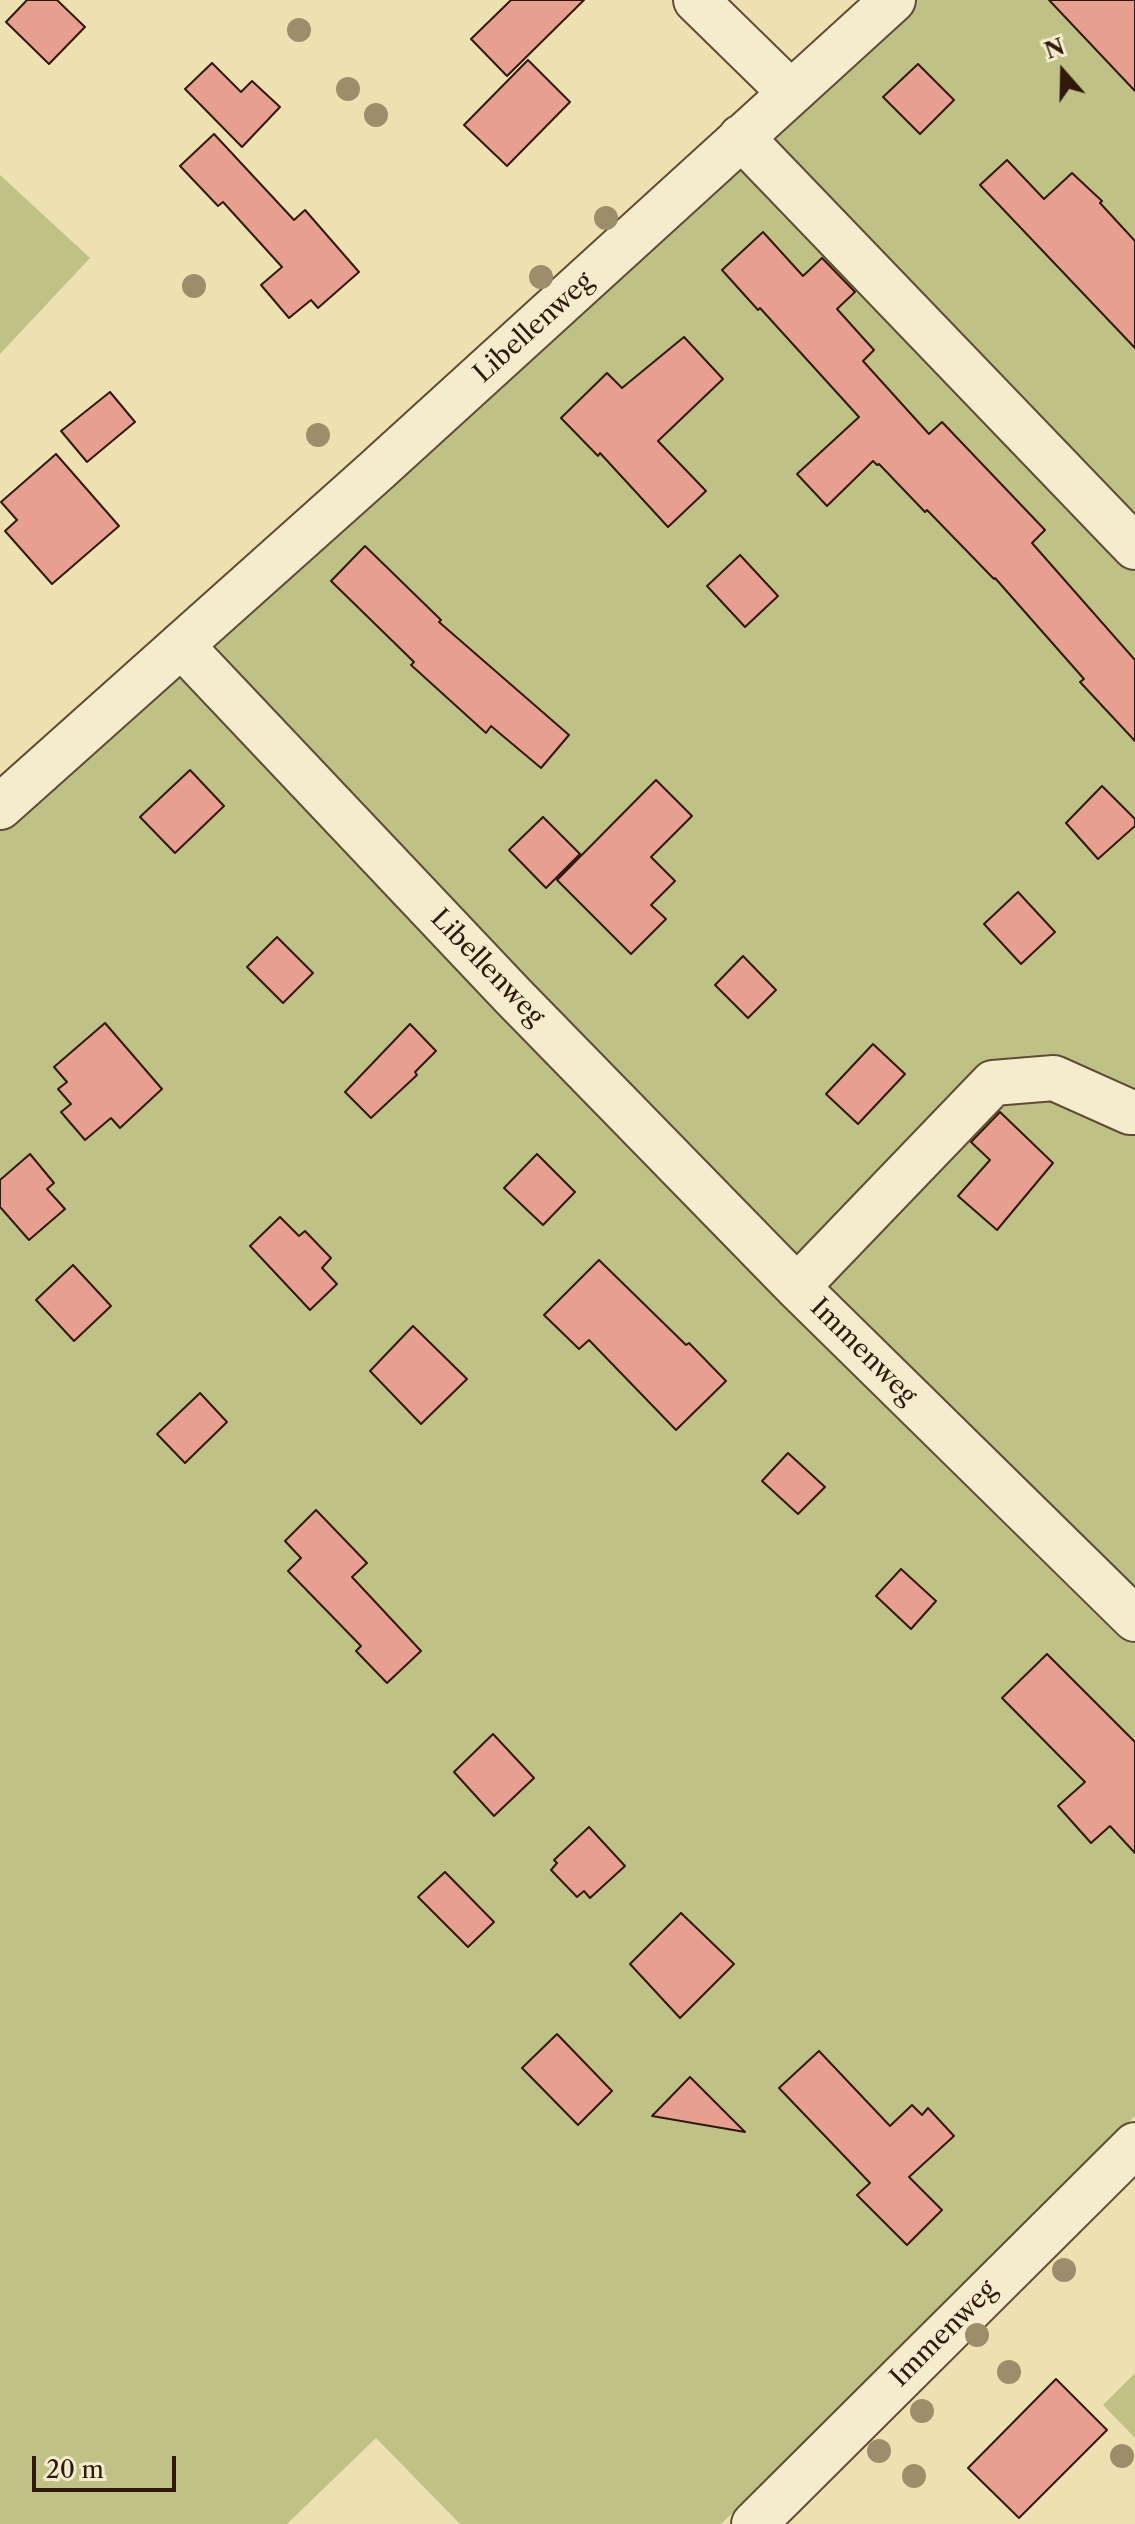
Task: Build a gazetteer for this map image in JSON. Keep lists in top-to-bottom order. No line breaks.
{"streets":{"street":["Libellenweg","Immenweg"]},"crossings":[["Libellenweg","Immenweg"]],"scale_bar":"20 m","north":"top"}
